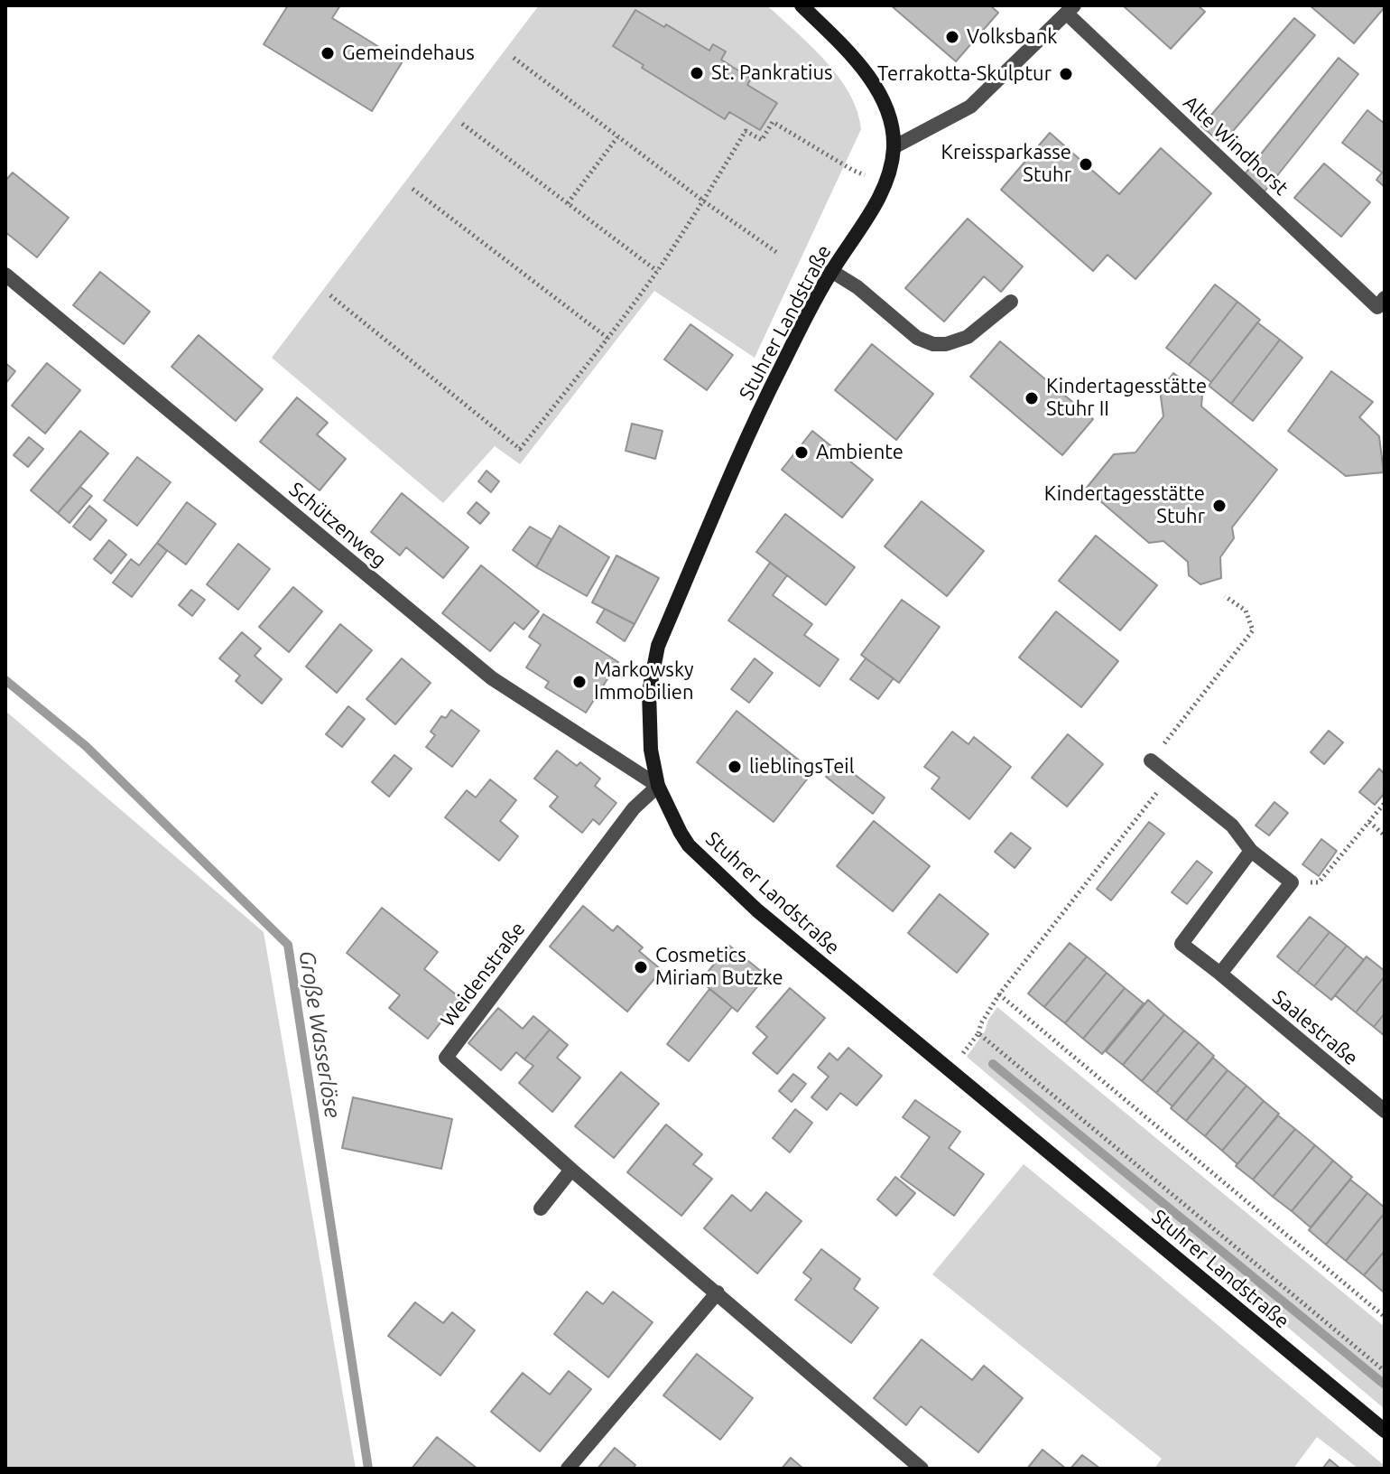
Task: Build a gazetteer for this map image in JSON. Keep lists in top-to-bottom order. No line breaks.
{"streets":{"main road":["Stuhrer Landstraße"],"street":["Alte Windhorst","Schützenweg","Weidenstraße","Saalestraße"]},"crossings":[["Stuhrer Landstraße","Schützenweg"],["Stuhrer Landstraße","Weidenstraße"],["Schützenweg","Weidenstraße"]],"water":["Große Wasserlöse"],"places":["Volksbank","Gemeindehaus","St. Pankratius","Terrakotta-Skulptur","Kreissparkasse Stuhr","Kindertagesstätte Stuhr II","Ambiente","Kindertagesstätte Stuhr","Markowsky Immobilien","lieblingsTeil","Cosmetics Miriam Butzke"]}
